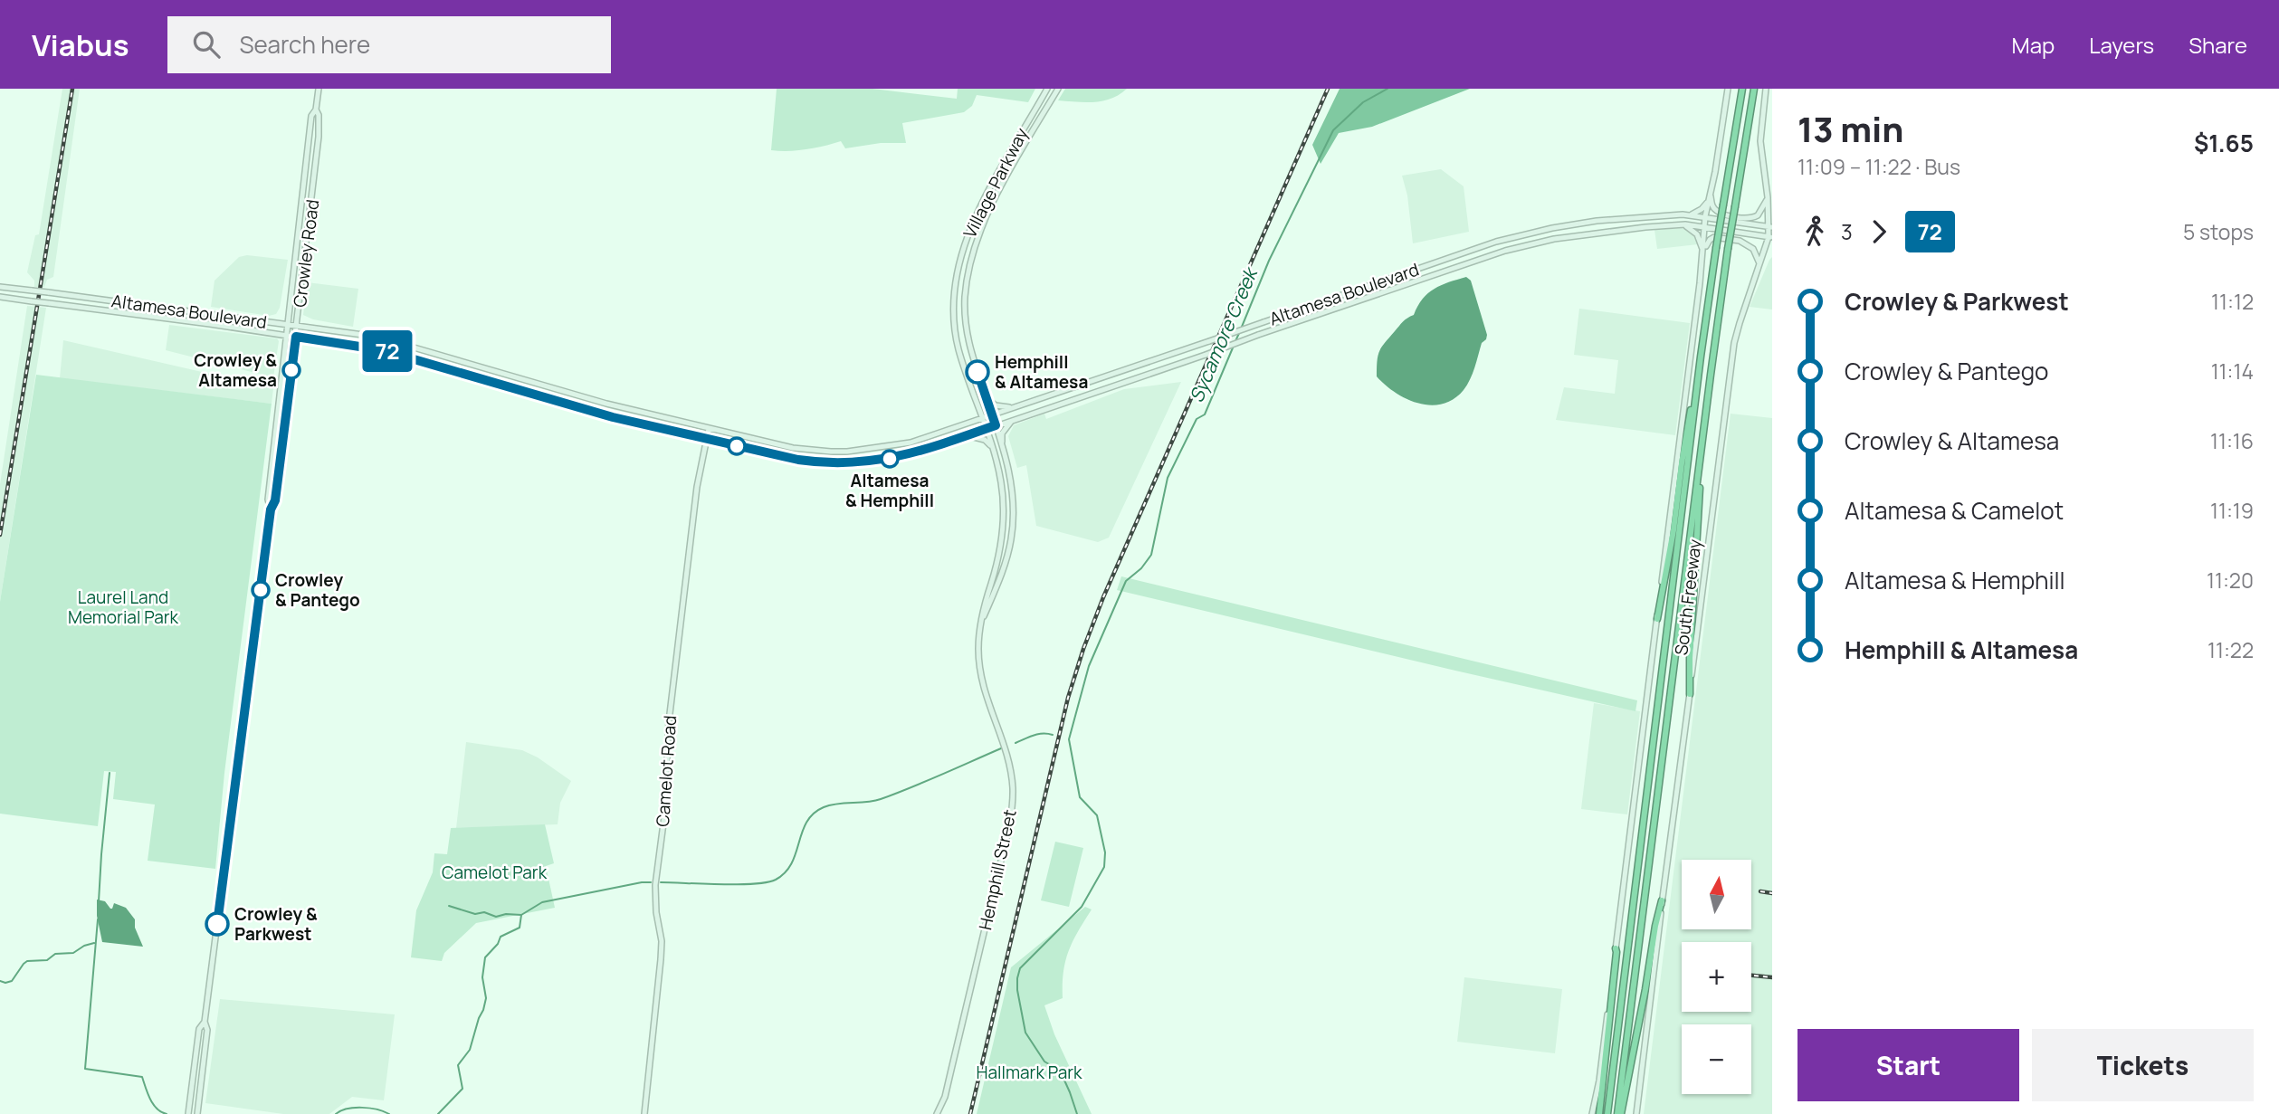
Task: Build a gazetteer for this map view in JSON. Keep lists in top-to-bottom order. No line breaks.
{"streets":{"highway":["South Freeway"],"main road":["Village Parkway","Crowley Road","Altamesa Boulevard","Camelot Road","Hemphill Street"]},"crossings":[["Village Parkway","Altamesa Boulevard"],["Village Parkway","Hemphill Street"],["Crowley Road","Altamesa Boulevard"],["Altamesa Boulevard","South Freeway"],["Altamesa Boulevard","Camelot Road"],["Altamesa Boulevard","Hemphill Street"]],"water":["Sycamore Creek"],"parks":["Laurel Land Memorial Park","Camelot Park","Hallmark Park"],"places":["Crowley & Altamesa","Hemphill & Altamesa","Altamesa & Hemphill","Crowley & Pantego","Crowley & Parkwest"],"lines":["bus line 72"],"north":"top","page":{"header":"Viabus","search":"Search here","nav":["Map","Layers","Share"],"on_map":"72","heading":["13 min","11:09 – 11:22 · Bus","$1.65"],"legs":["3","72","5 stops"],"list":[{"name":"Crowley & Parkwest","value":"11:12"},{"name":"Crowley & Pantego","value":"11:14"},{"name":"Crowley & Altamesa","value":"11:16"},{"name":"Altamesa & Camelot","value":"11:19"},{"name":"Altamesa & Hemphill","value":"11:20"},{"name":"Hemphill & Altamesa","value":"11:22"}],"map_buttons":["+","−"],"buttons":["Start","Tickets"]}}
